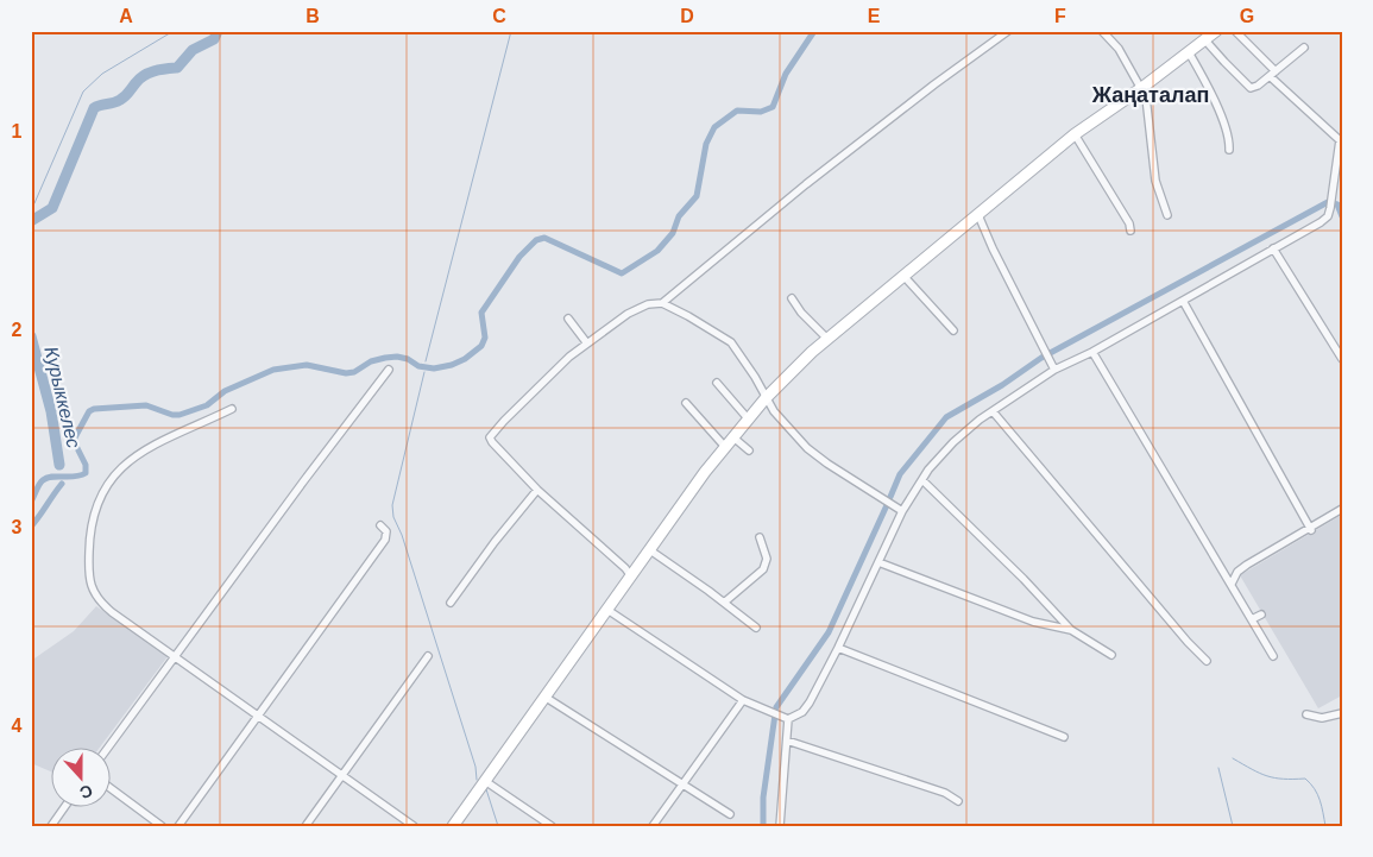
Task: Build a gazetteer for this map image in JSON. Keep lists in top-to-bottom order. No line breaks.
{"districts":["Жаңаталап"],"water":["Курыккелес"],"north":"bottom","grid":{"columns":["A","B","C","D","E","F","G"],"rows":["1","2","3","4"]}}
